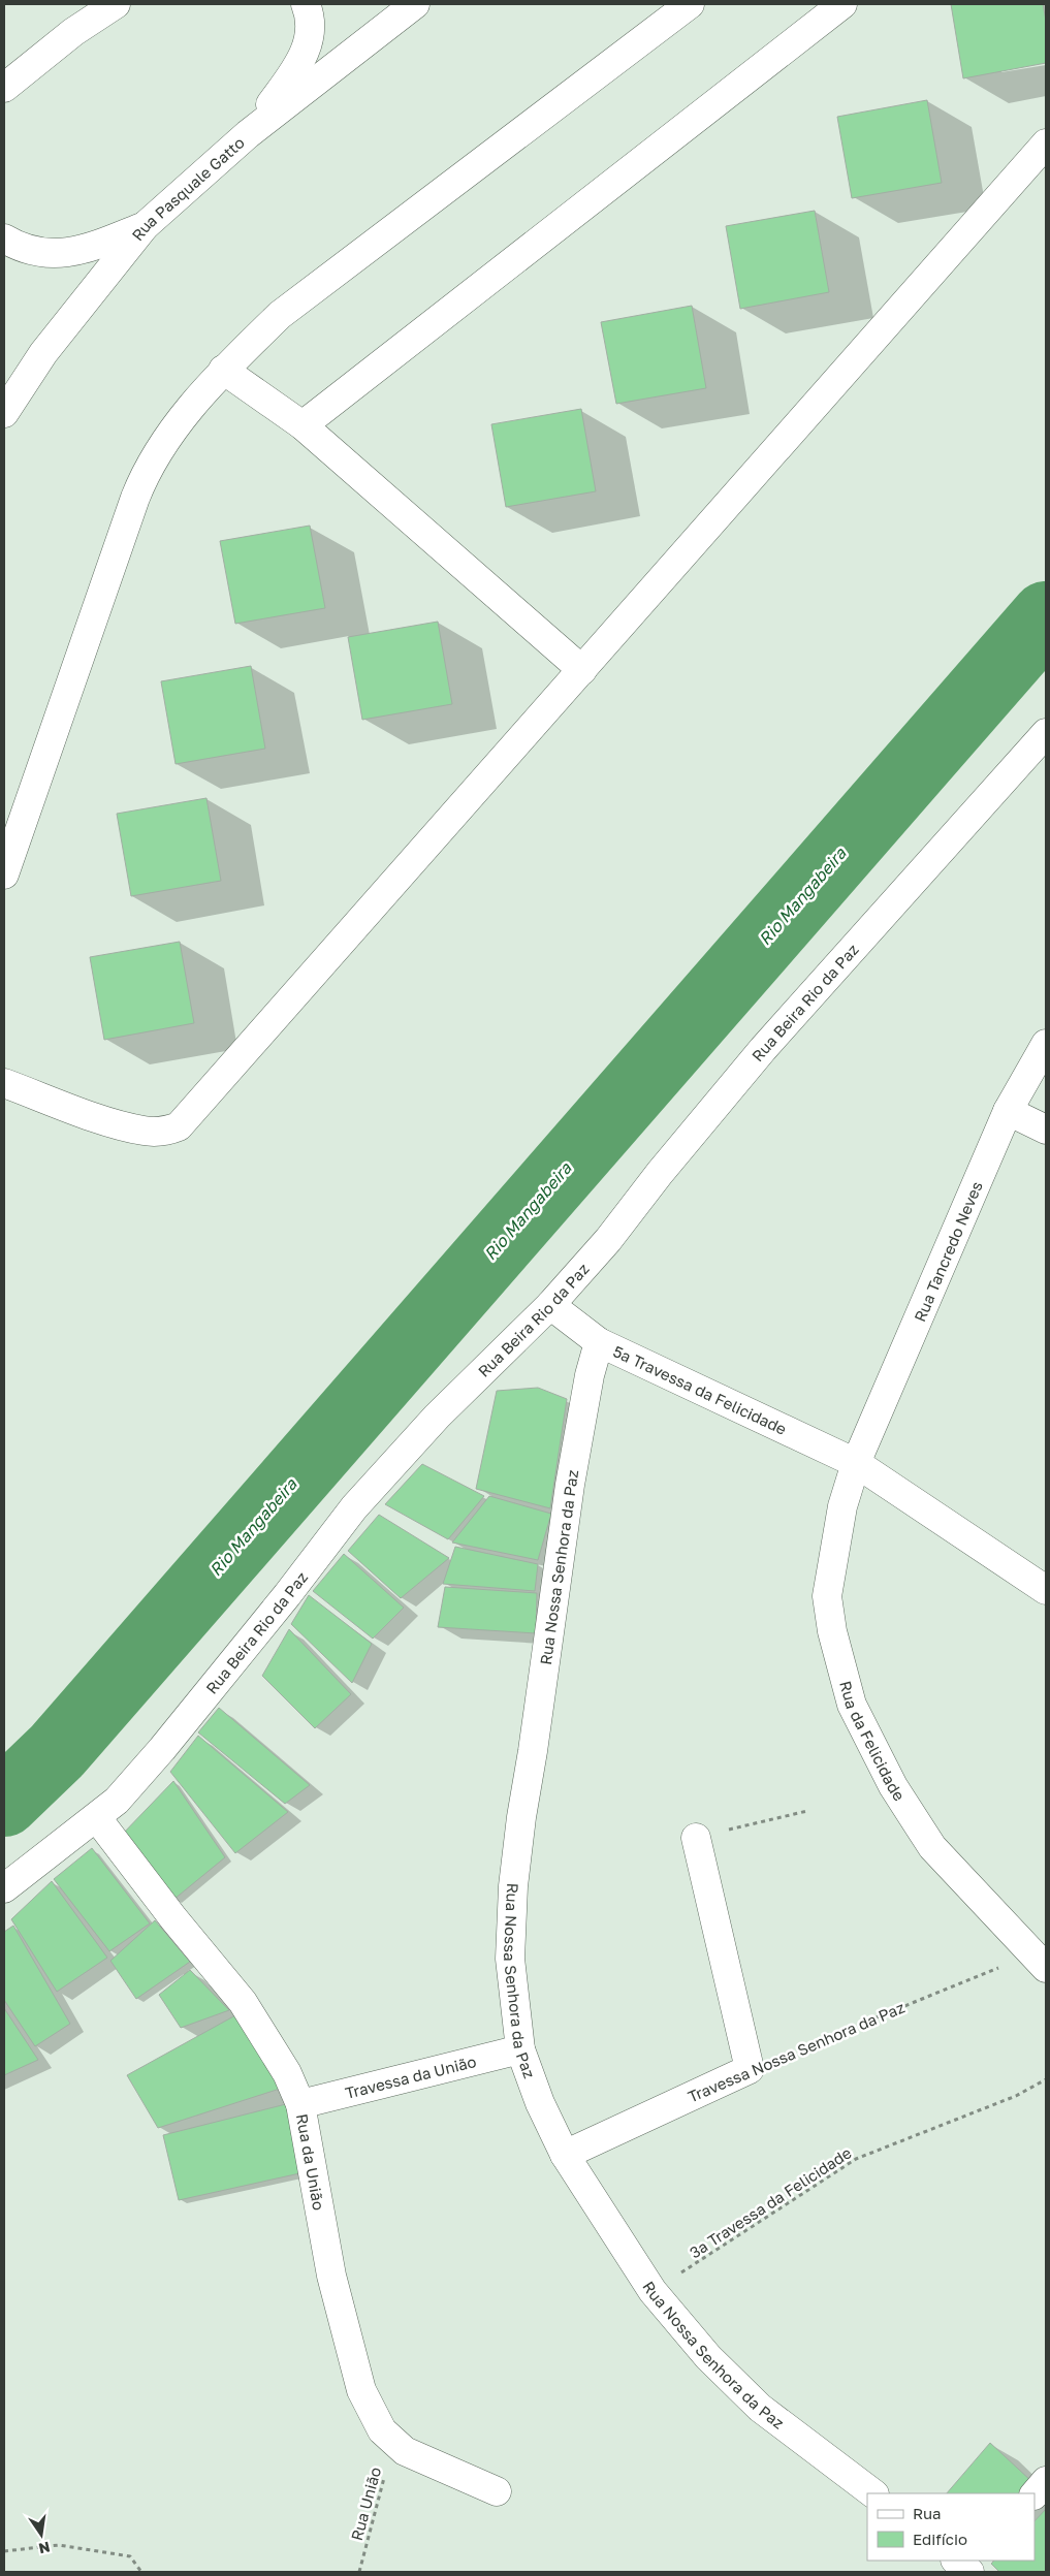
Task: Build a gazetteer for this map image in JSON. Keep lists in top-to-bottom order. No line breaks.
{"streets":{"street":["Rua Pasquale Gatto","Rua Beira Rio da Paz","Rua Tancredo Neves","5ª Travessa da Felicidade","Rua Nossa Senhora da Paz","Rua da Felicidade","Travessa Nossa Senhora da Paz","Travessa da União","Rua da União"],"path":["3ª Travessa da Felicidade","Rua União"]},"crossings":[["Rua Beira Rio da Paz","5ª Travessa da Felicidade"],["Rua Beira Rio da Paz","Rua da União"],["Rua Tancredo Neves","5ª Travessa da Felicidade"],["Rua Tancredo Neves","Rua da Felicidade"],["5ª Travessa da Felicidade","Rua Nossa Senhora da Paz"],["5ª Travessa da Felicidade","Rua da Felicidade"],["Rua Nossa Senhora da Paz","Travessa Nossa Senhora da Paz"],["Rua Nossa Senhora da Paz","Travessa da União"],["Rua Nossa Senhora da Paz","3ª Travessa da Felicidade"],["Rua da Felicidade","Travessa Nossa Senhora da Paz"],["Travessa da União","Rua da União"],["Rua da União","Rua União"]],"water":["Rio Mangabeira"],"legend":["Rua","Edifício"],"north":"bottom"}
